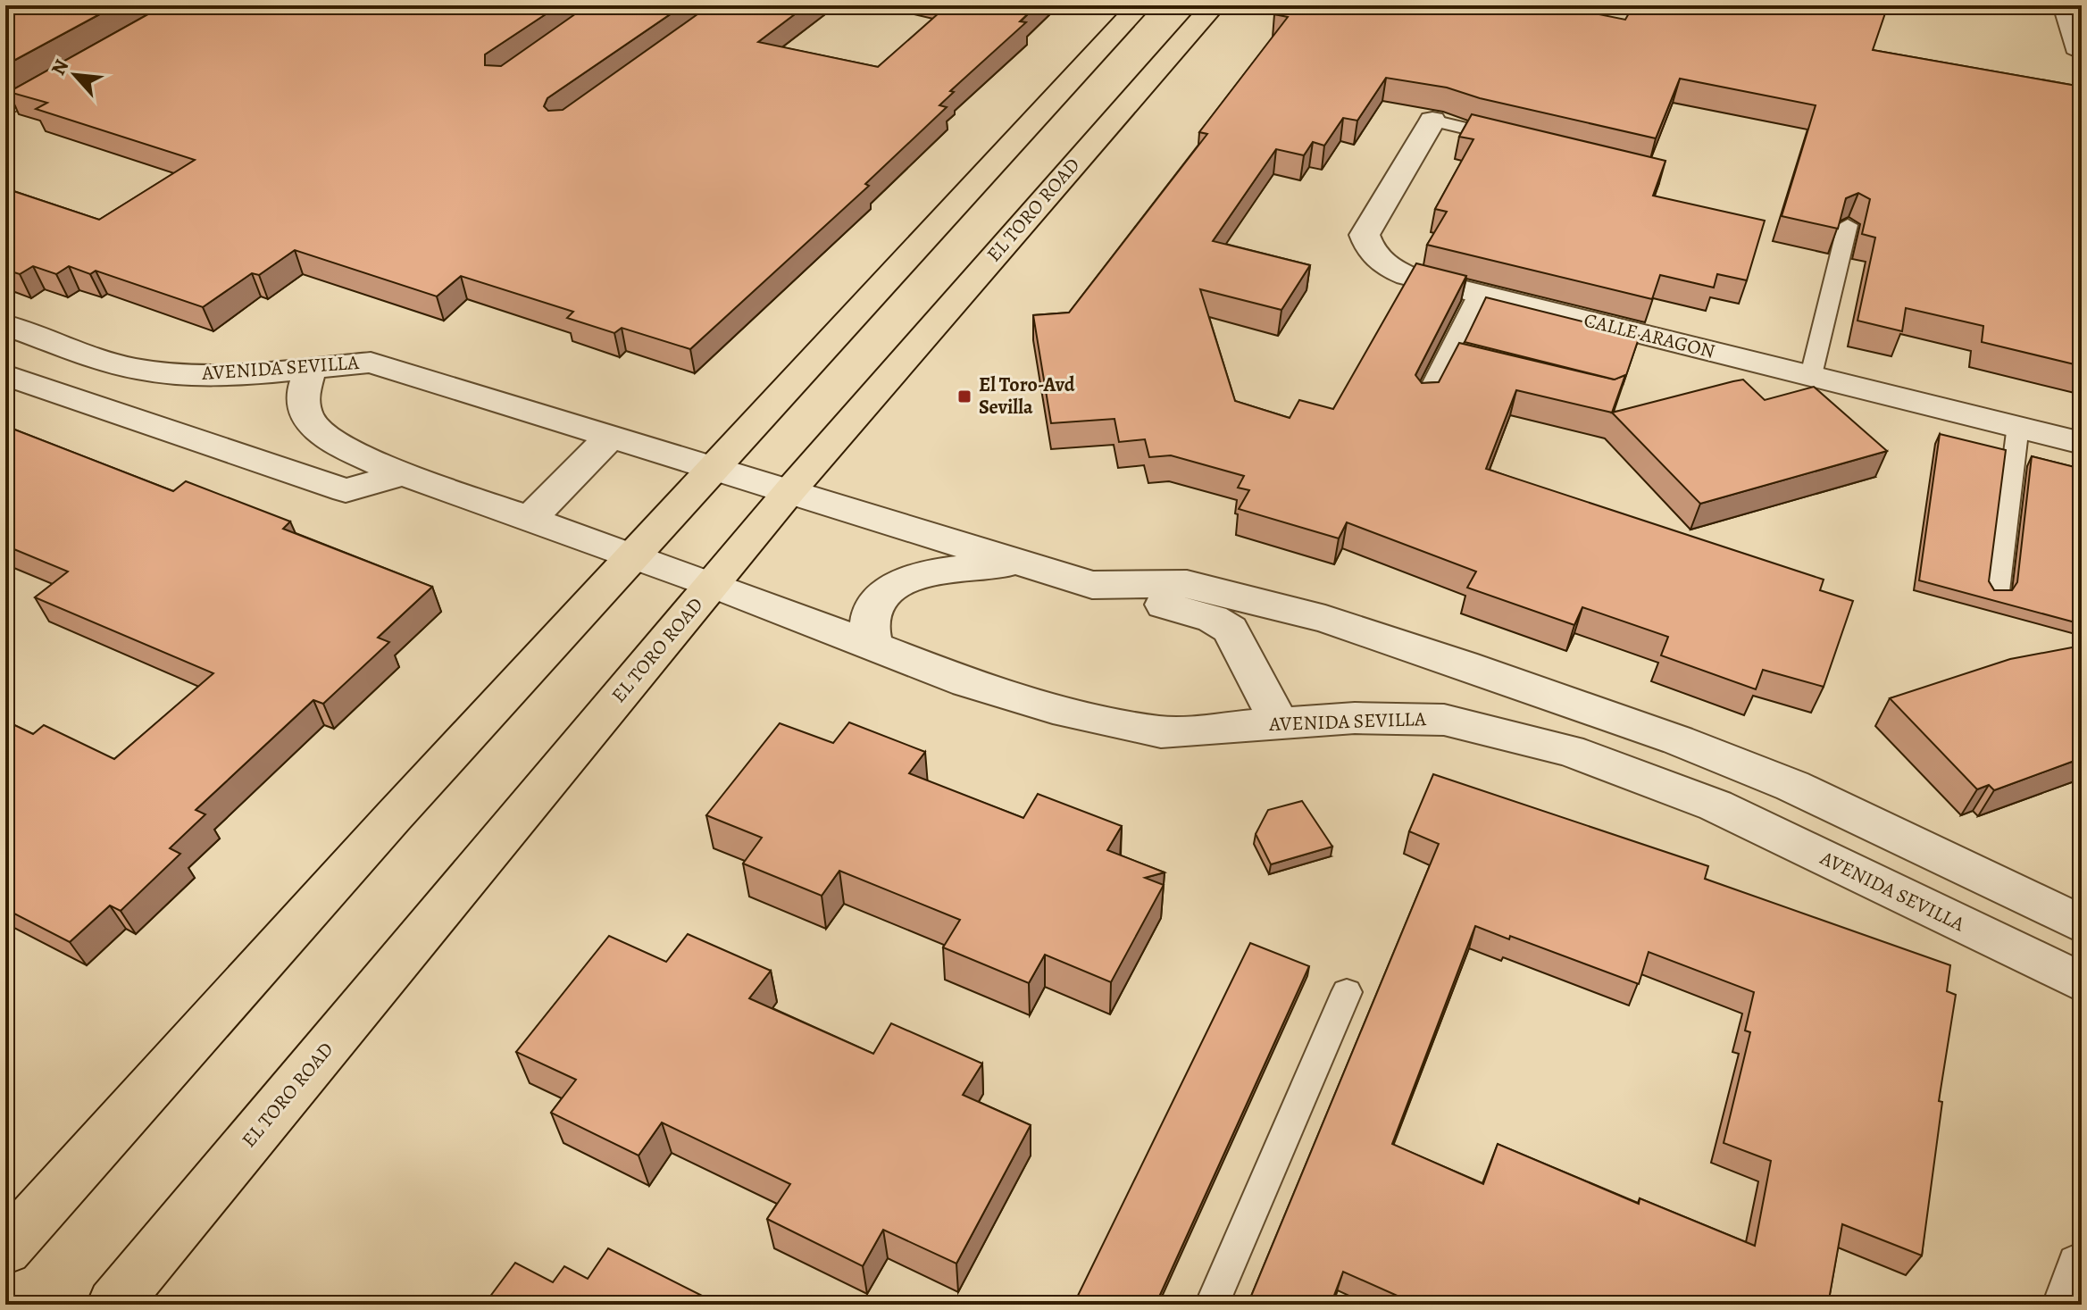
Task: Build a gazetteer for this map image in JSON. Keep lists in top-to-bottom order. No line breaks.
{"streets":{"main road":["EL TORO ROAD"],"street":["CALLE ARAGON","AVENIDA SEVILLA"]},"crossings":[["EL TORO ROAD","AVENIDA SEVILLA"]],"places":{"transit":["El Toro-Avd Sevilla"]},"north":"top left"}
